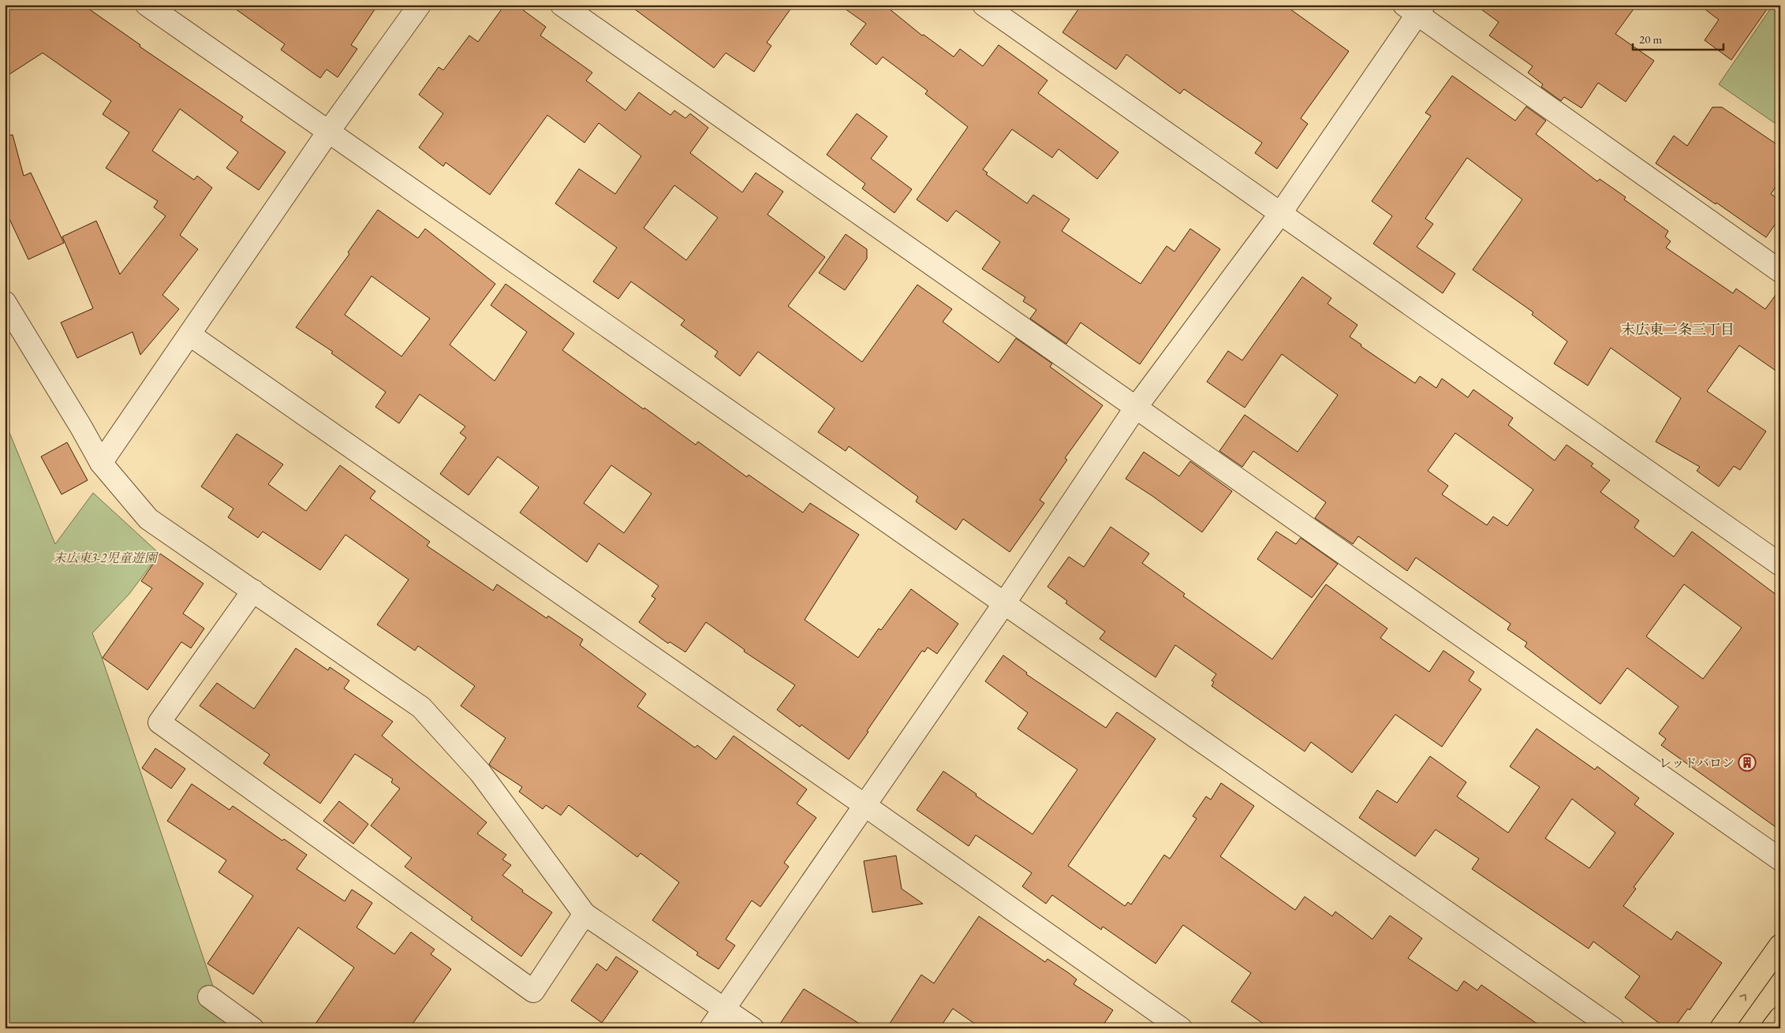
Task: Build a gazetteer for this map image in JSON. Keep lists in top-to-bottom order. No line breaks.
{"districts":["末広東二条三丁目"],"parks":["末広東3-2児童遊園"],"places":{"building":["レッドバロン"]},"scale_bar":"20 m"}
